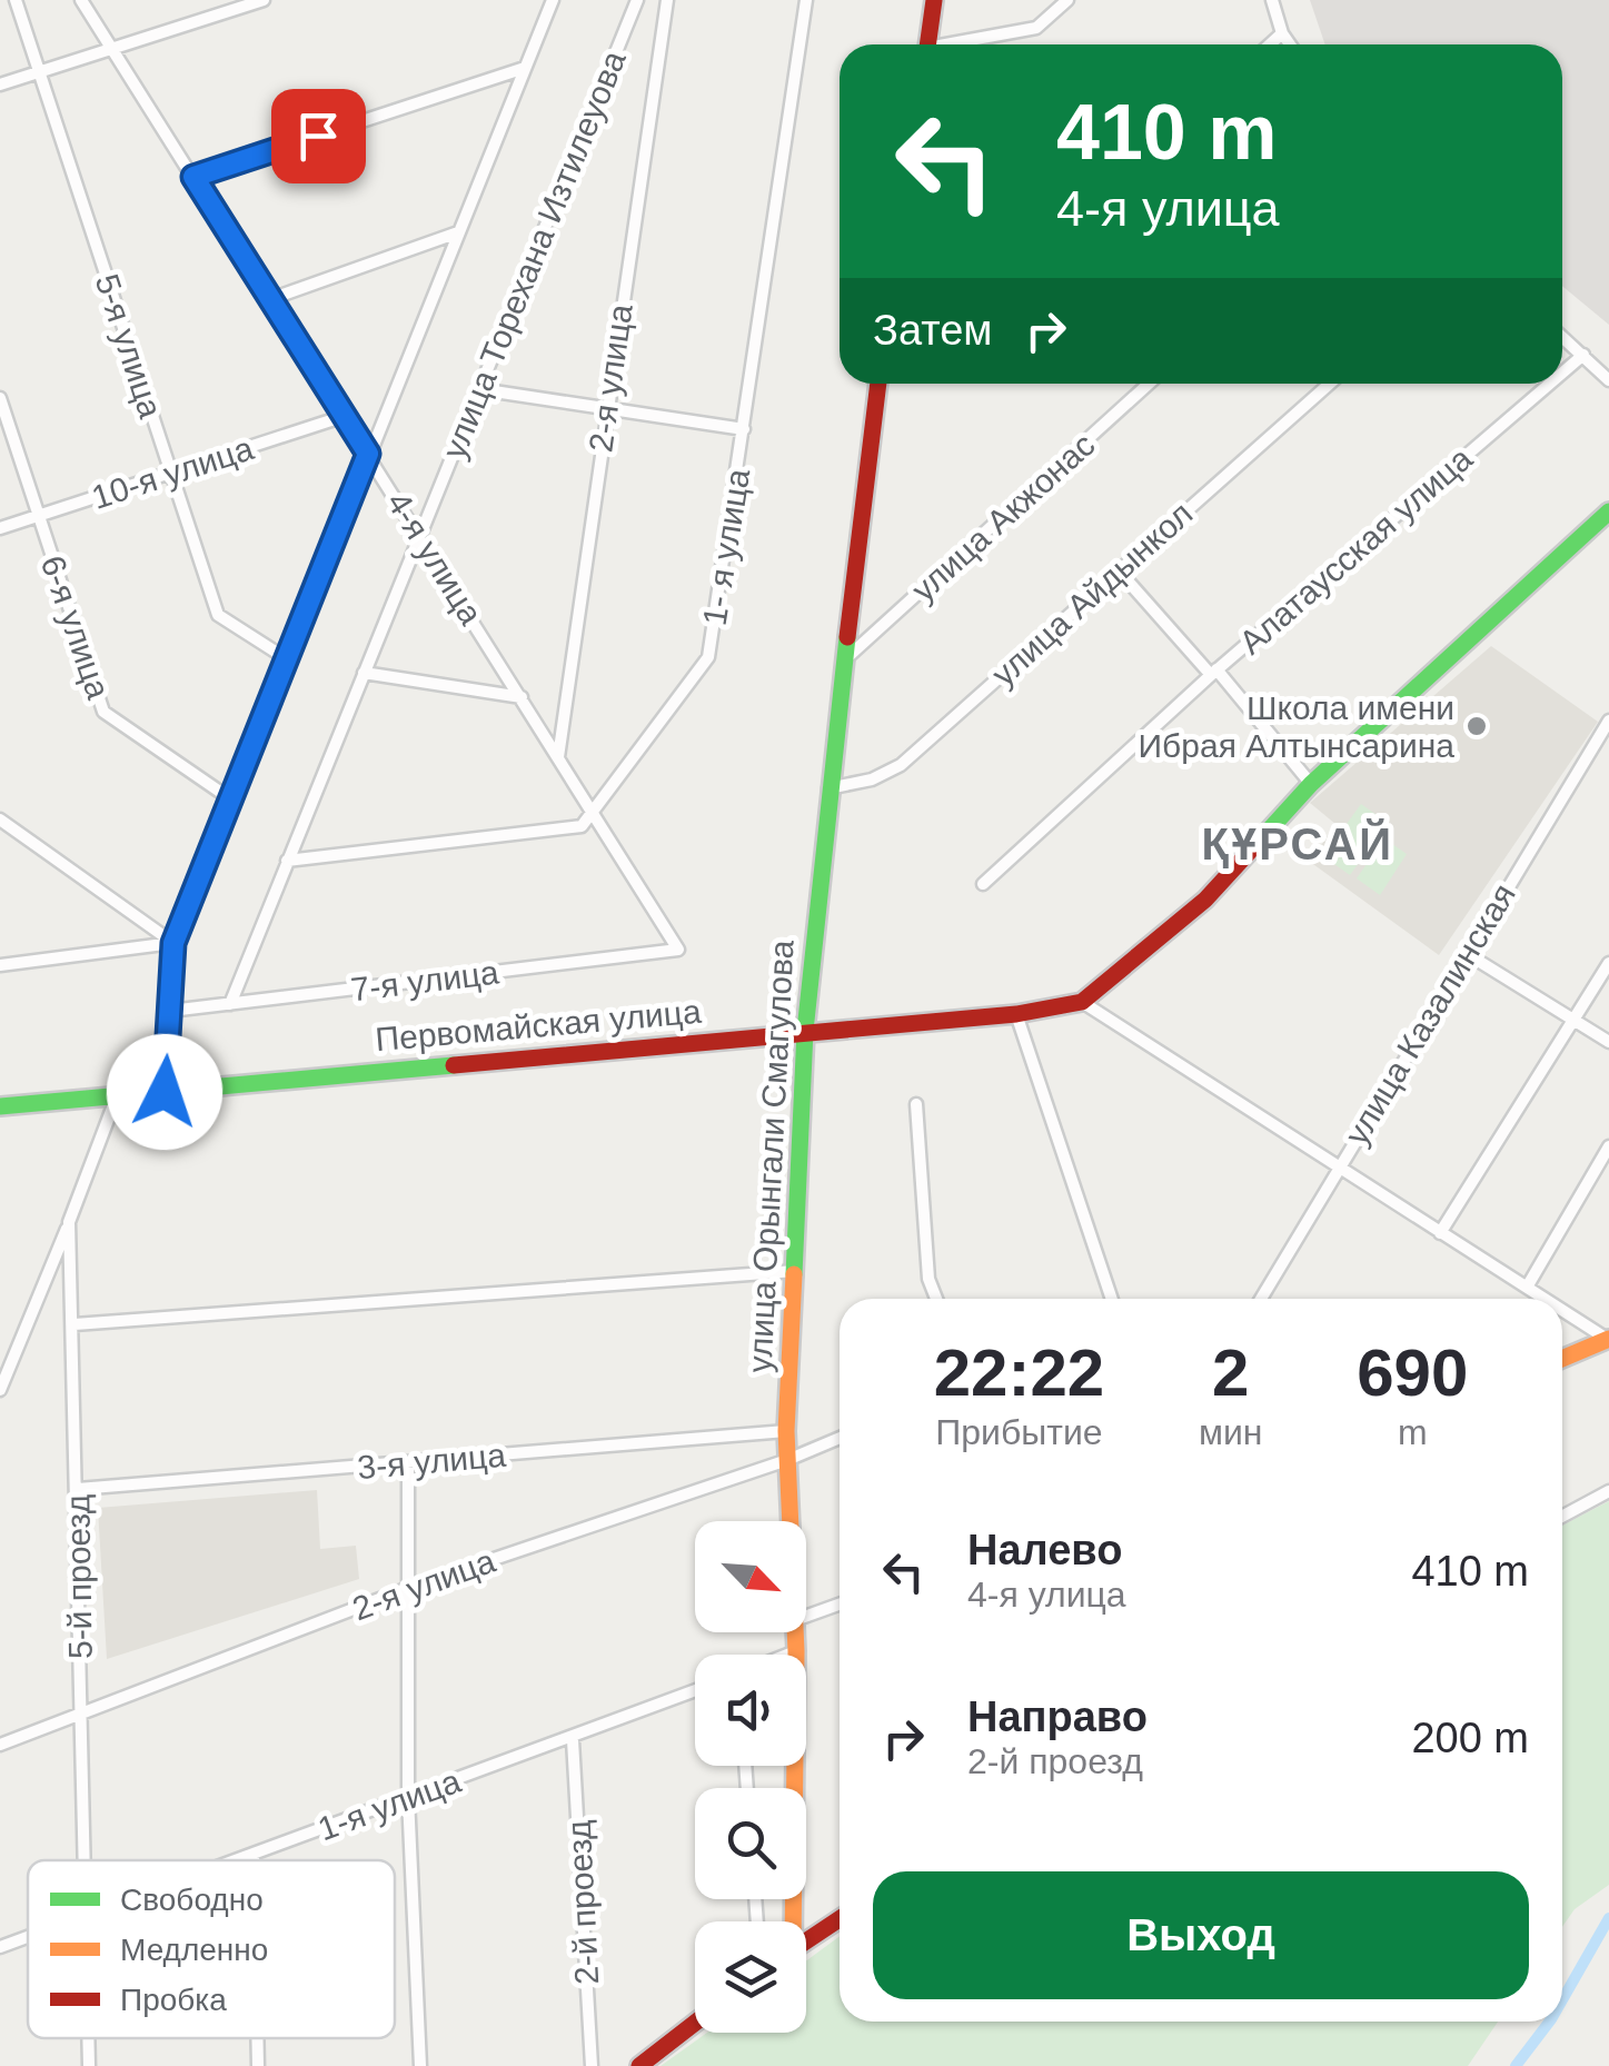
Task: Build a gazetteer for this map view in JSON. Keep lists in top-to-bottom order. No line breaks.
{"streets":{"street":["улица Торехана Изтилеуова","5-я улица","2-я улица","10-я улица","улица Акжонас","1- я улица","Алатаусская улица","4-я улица","улица Айдынкол","6-я улица","7-я улица","улица Казалинская","Первомайская улица","улица Орынгали Смагулова","3-я улица","5-й проезд","1-я улица","2-й проезд"]},"crossings":[["улица Торехана Изтилеуова","1- я улица"],["улица Торехана Изтилеуова","4-я улица"],["улица Торехана Изтилеуова","7-я улица"],["5-я улица","10-я улица"],["2-я улица","4-я улица"],["2-я улица","улица Орынгали Смагулова"],["2-я улица","5-й проезд"],["10-я улица","4-я улица"],["10-я улица","6-я улица"],["улица Акжонас","улица Орынгали Смагулова"],["1- я улица","4-я улица"],["4-я улица","7-я улица"],["улица Айдынкол","улица Орынгали Смагулова"],["Первомайская улица","улица Орынгали Смагулова"],["Первомайская улица","5-й проезд"],["улица Орынгали Смагулова","3-я улица"],["3-я улица","5-й проезд"],["1-я улица","2-й проезд"]],"districts":["ҚҰРСАЙ"],"places":["Школа имени Ибрая Алтынсарина"],"legend":["Свободно","Медленно","Пробка"],"north":"bottom right","page":{"turn":["410 m","4-я улица"],"then":"Затем","eta":["22:22","Прибытие","2","мин","690","m"],"list":[{"name":"Налево","note":"4-я улица","value":"410 m"},{"name":"Направо","note":"2-й проезд","value":"200 m"}],"buttons":"Выход"}}
